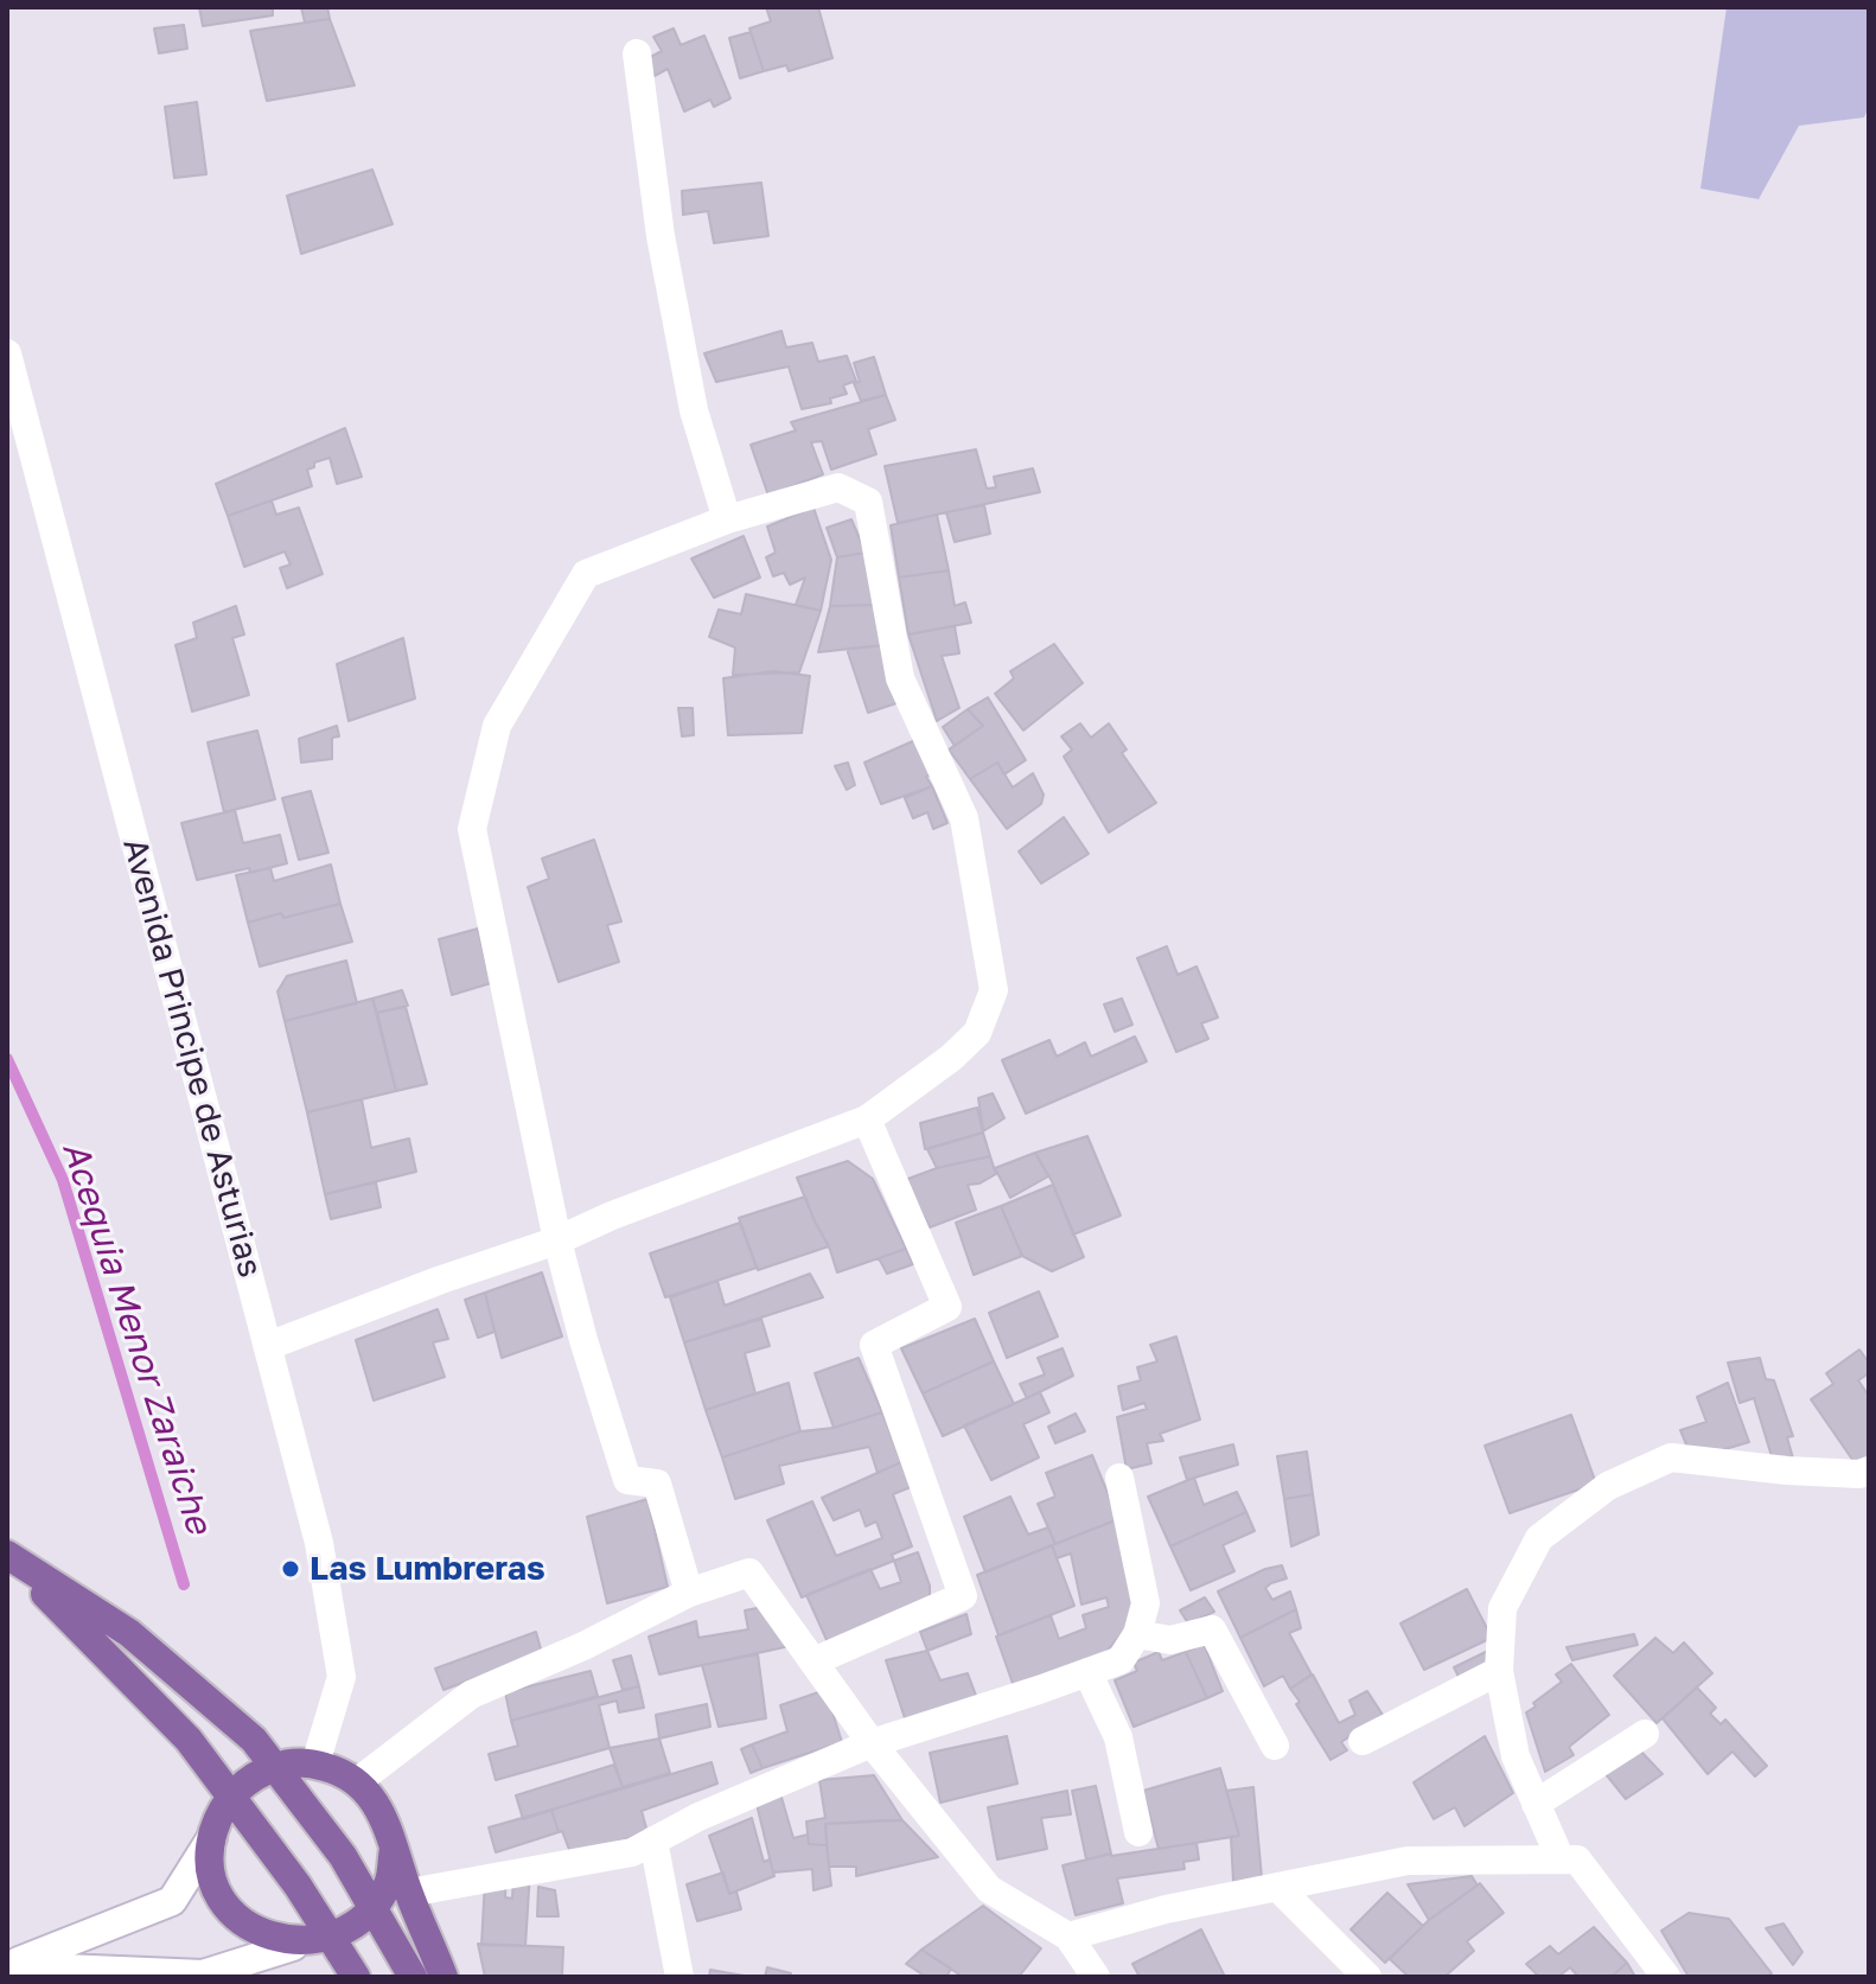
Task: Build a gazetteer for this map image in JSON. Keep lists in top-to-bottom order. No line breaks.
{"streets":{"street":["Avenida Principe de Asturias"]},"water":["Acequia Menor Zaraiche"],"places":["Las Lumbreras"]}
